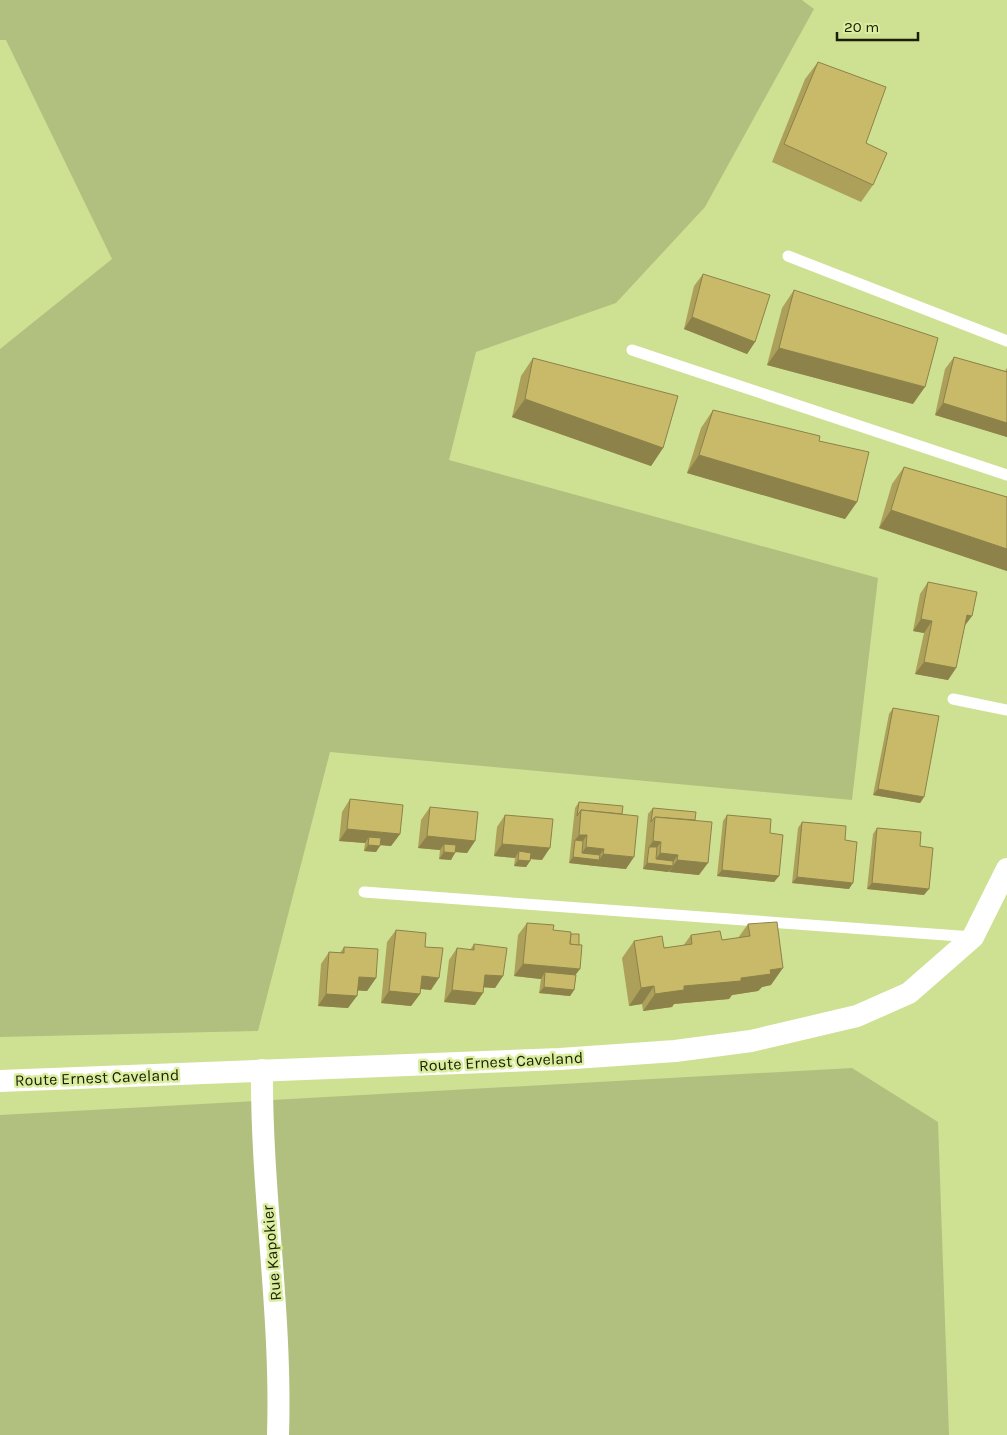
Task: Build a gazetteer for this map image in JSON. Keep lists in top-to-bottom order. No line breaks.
{"streets":{"street":["Route Ernest Caveland","Rue Kapokier"]},"crossings":[["Route Ernest Caveland","Rue Kapokier"]],"scale_bar":"20 m"}
